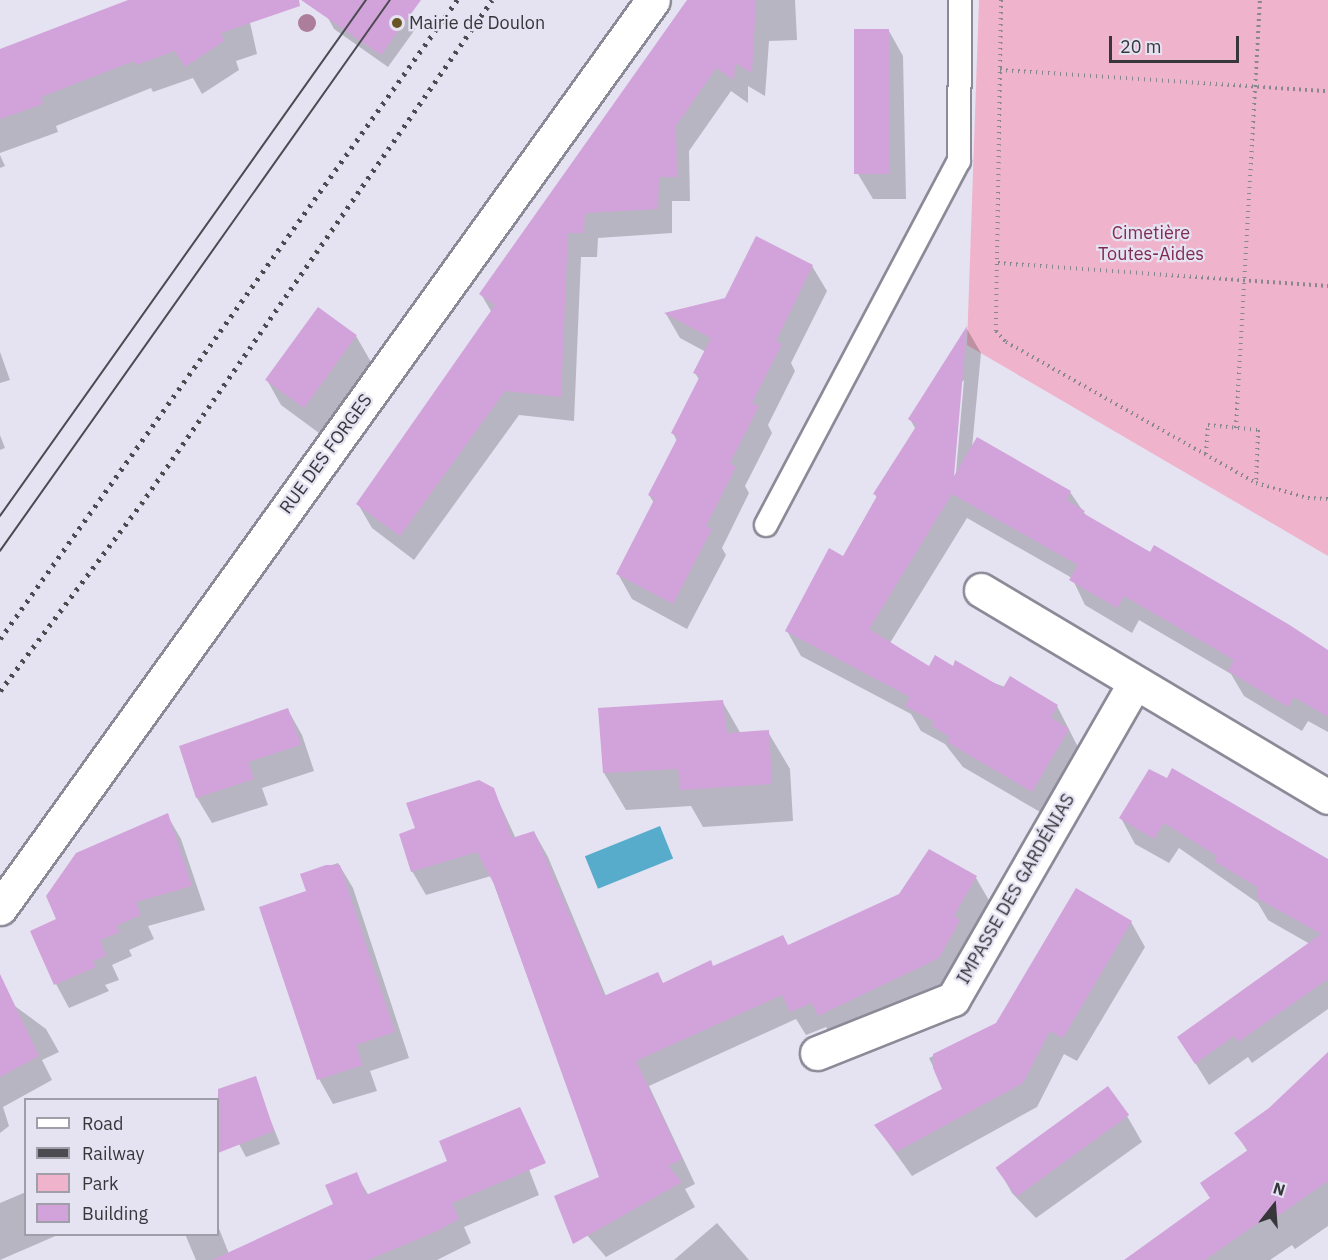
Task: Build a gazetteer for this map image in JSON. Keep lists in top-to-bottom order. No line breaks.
{"streets":{"street":["RUE DES FORGES","IMPASSE DES GARDÉNIAS"]},"parks":["Cimetière Toutes-Aides"],"places":["Mairie de Doulon"],"legend":["Road","Railway","Park","Building"],"scale_bar":"20 m","north":"top"}
